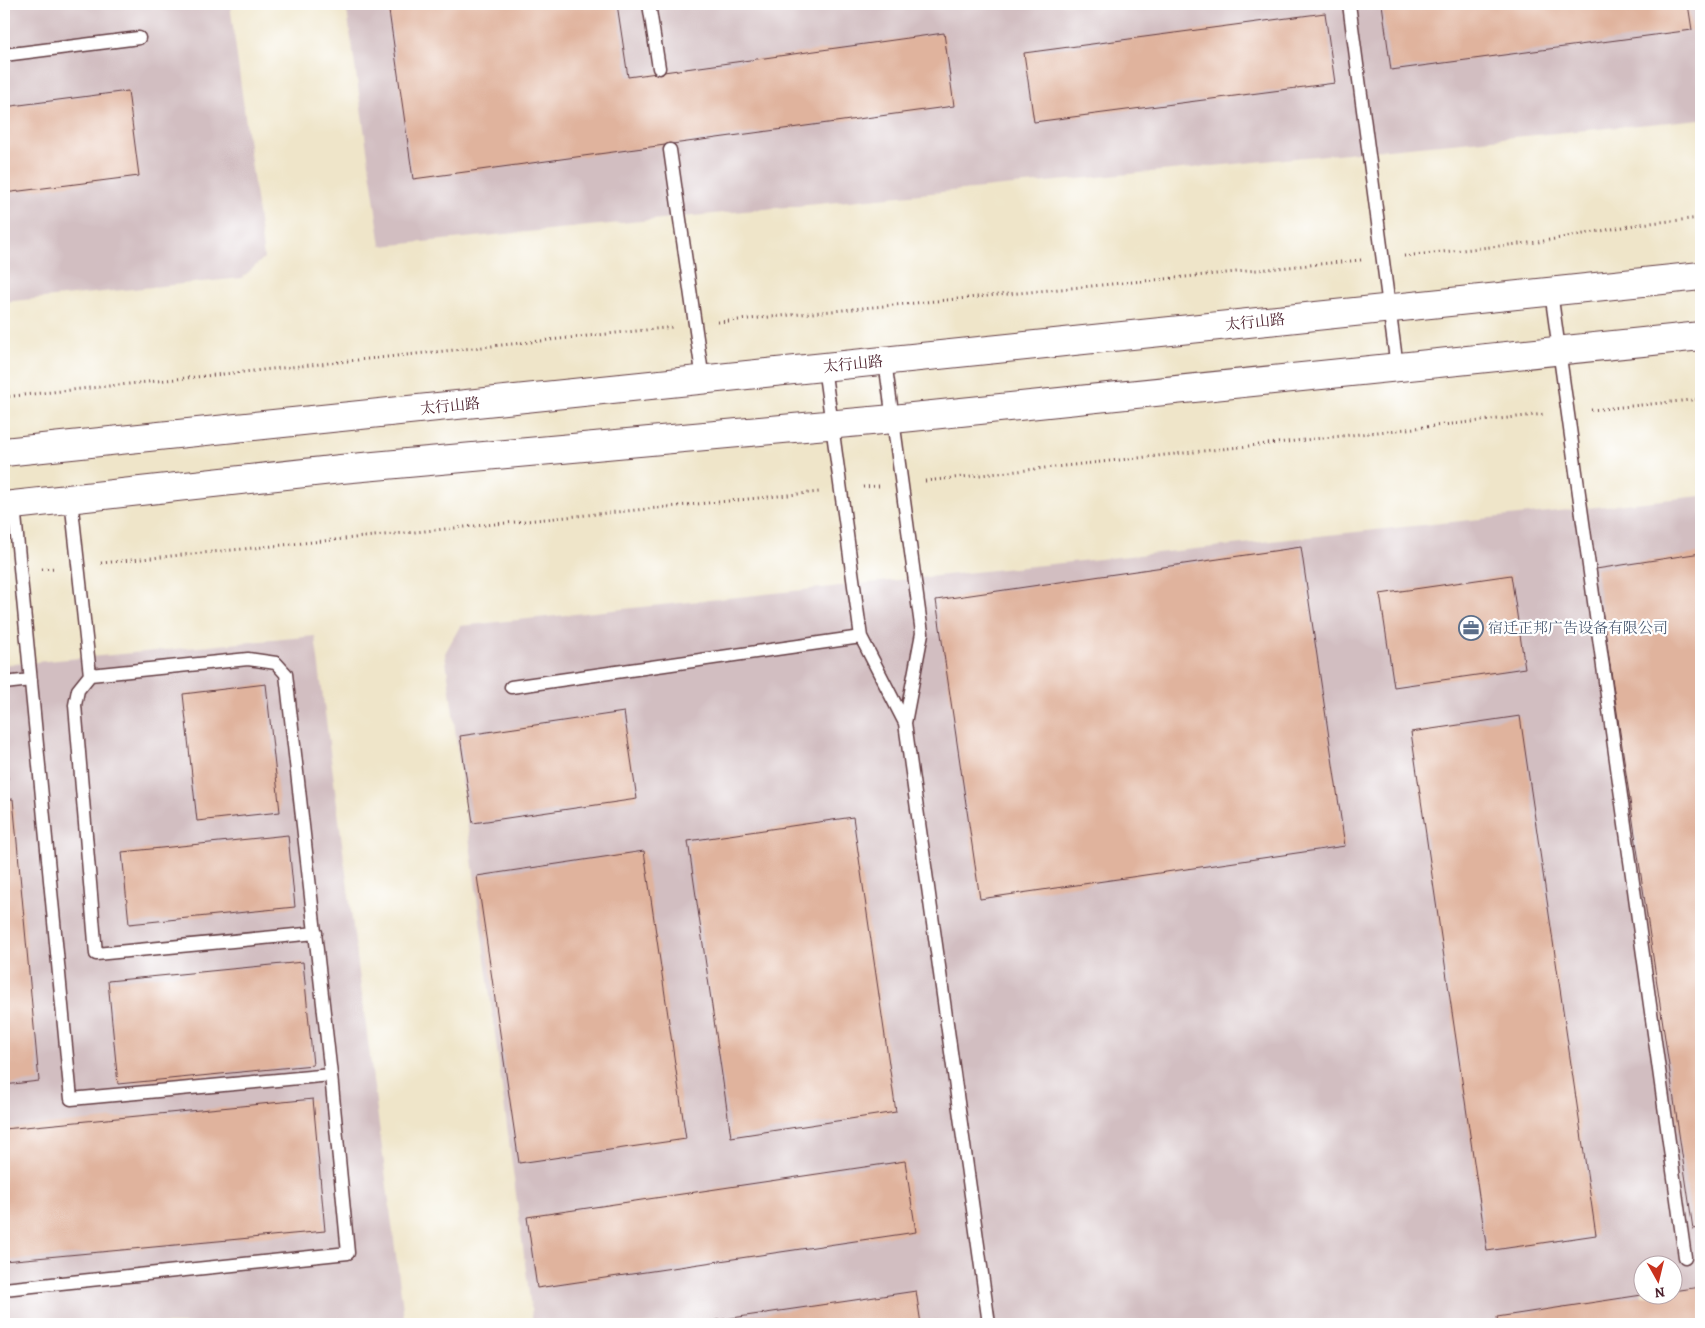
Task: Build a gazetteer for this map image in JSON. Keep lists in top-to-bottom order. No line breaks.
{"streets":{"street":["太行山路"]},"places":{"office":["宿迁正邦广告设备有限公司"]},"north":"bottom"}
